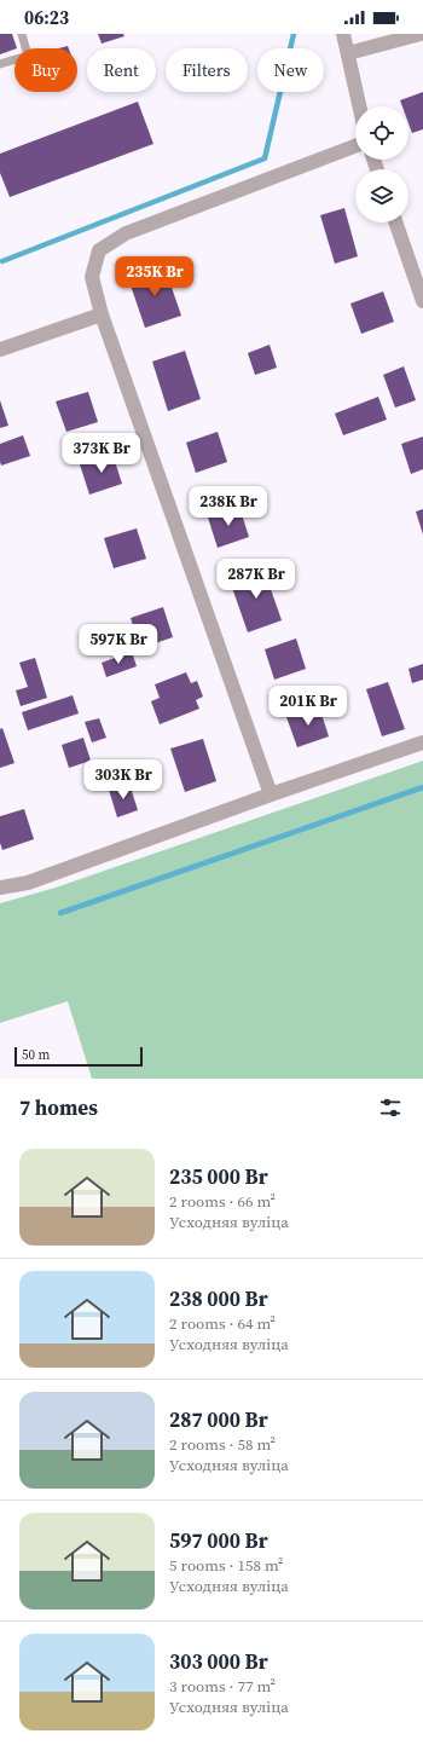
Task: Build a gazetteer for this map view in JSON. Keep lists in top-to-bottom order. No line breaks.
{"scale_bar":"50 m","page":{"status":"06:23","chip":["Buy","Rent","Filters","New"],"price":["235K Br","373K Br","238K Br","287K Br","597K Br","201K Br","303K Br"],"scale":"50 m","heading":"7 homes","list":[{"name":"235 000 Br","note":"2 rooms · 66 m² · Усходняя вуліца"},{"name":"238 000 Br","note":"2 rooms · 64 m² · Усходняя вуліца"},{"name":"287 000 Br","note":"2 rooms · 58 m² · Усходняя вуліца"},{"name":"597 000 Br","note":"5 rooms · 158 m² · Усходняя вуліца"},{"name":"303 000 Br","note":"3 rooms · 77 m² · Усходняя вуліца"}]}}
